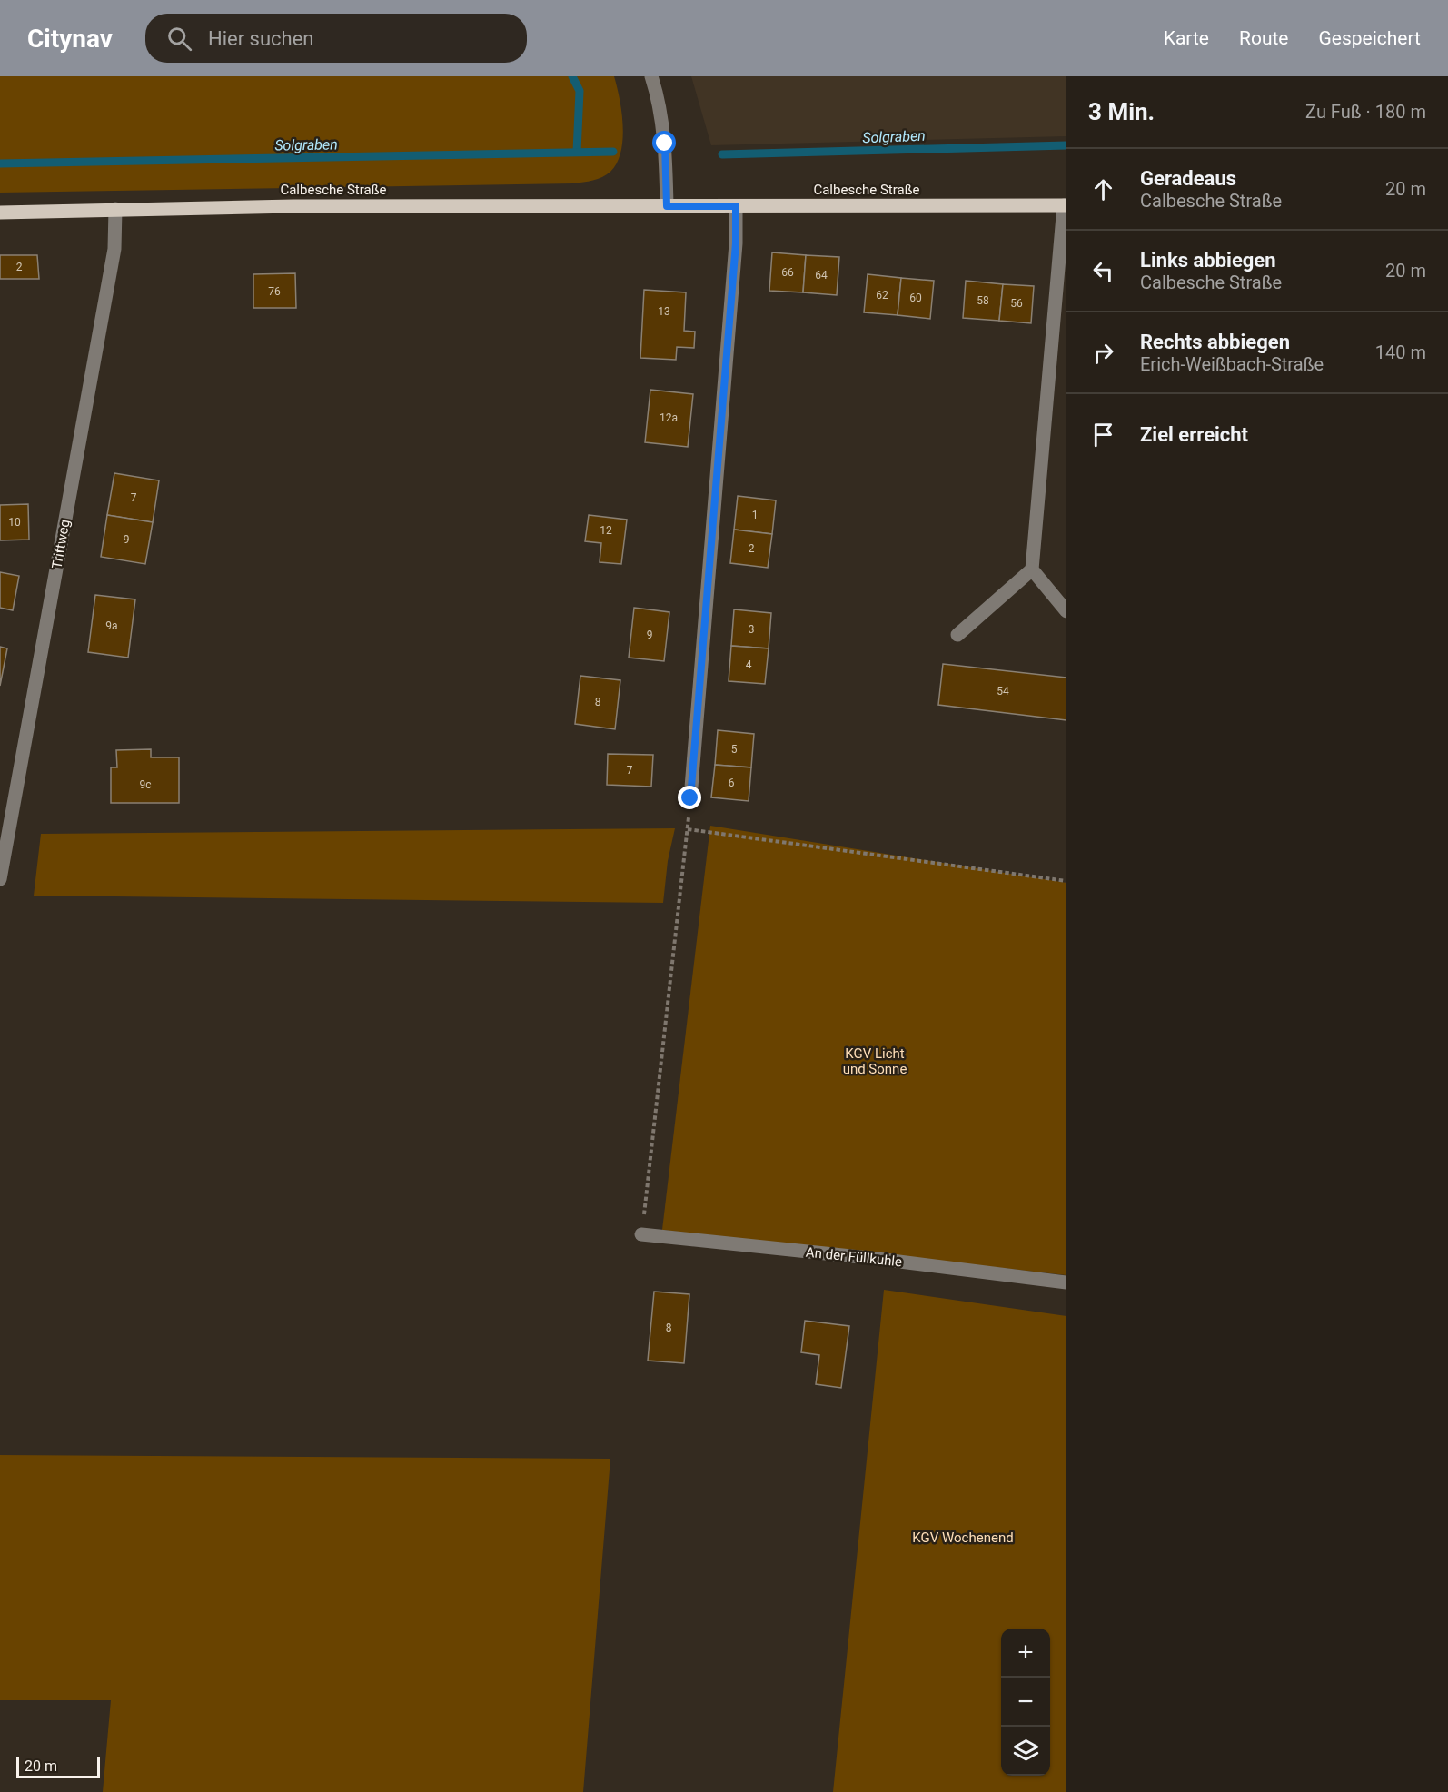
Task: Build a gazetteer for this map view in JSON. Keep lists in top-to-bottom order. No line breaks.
{"streets":{"main road":["Calbesche Straße"],"street":["Triftweg","An der Füllkuhle"]},"crossings":[["Calbesche Straße","Triftweg"]],"water":["Solgraben"],"parks":["KGV Licht und Sonne","KGV Wochenend"],"house_numbers":["2","66","64","76","62","60","58","56","13","12a","7","1","10","12","9","2","9a","3","9","4","54","8","5","7","6","9c","8"],"scale_bar":"20 m","page":{"header":"Citynav","search":"Hier suchen","nav":["Karte","Route","Gespeichert"],"heading":["3 Min.","Zu Fuß · 180 m"],"list":[["Geradeaus","Calbesche Straße","20 m"],["Links abbiegen","Calbesche Straße","20 m"],["Rechts abbiegen","Erich-Weißbach-Straße","140 m"],"Ziel erreicht"],"map_buttons":["+","−"],"scale":"20 m"}}
